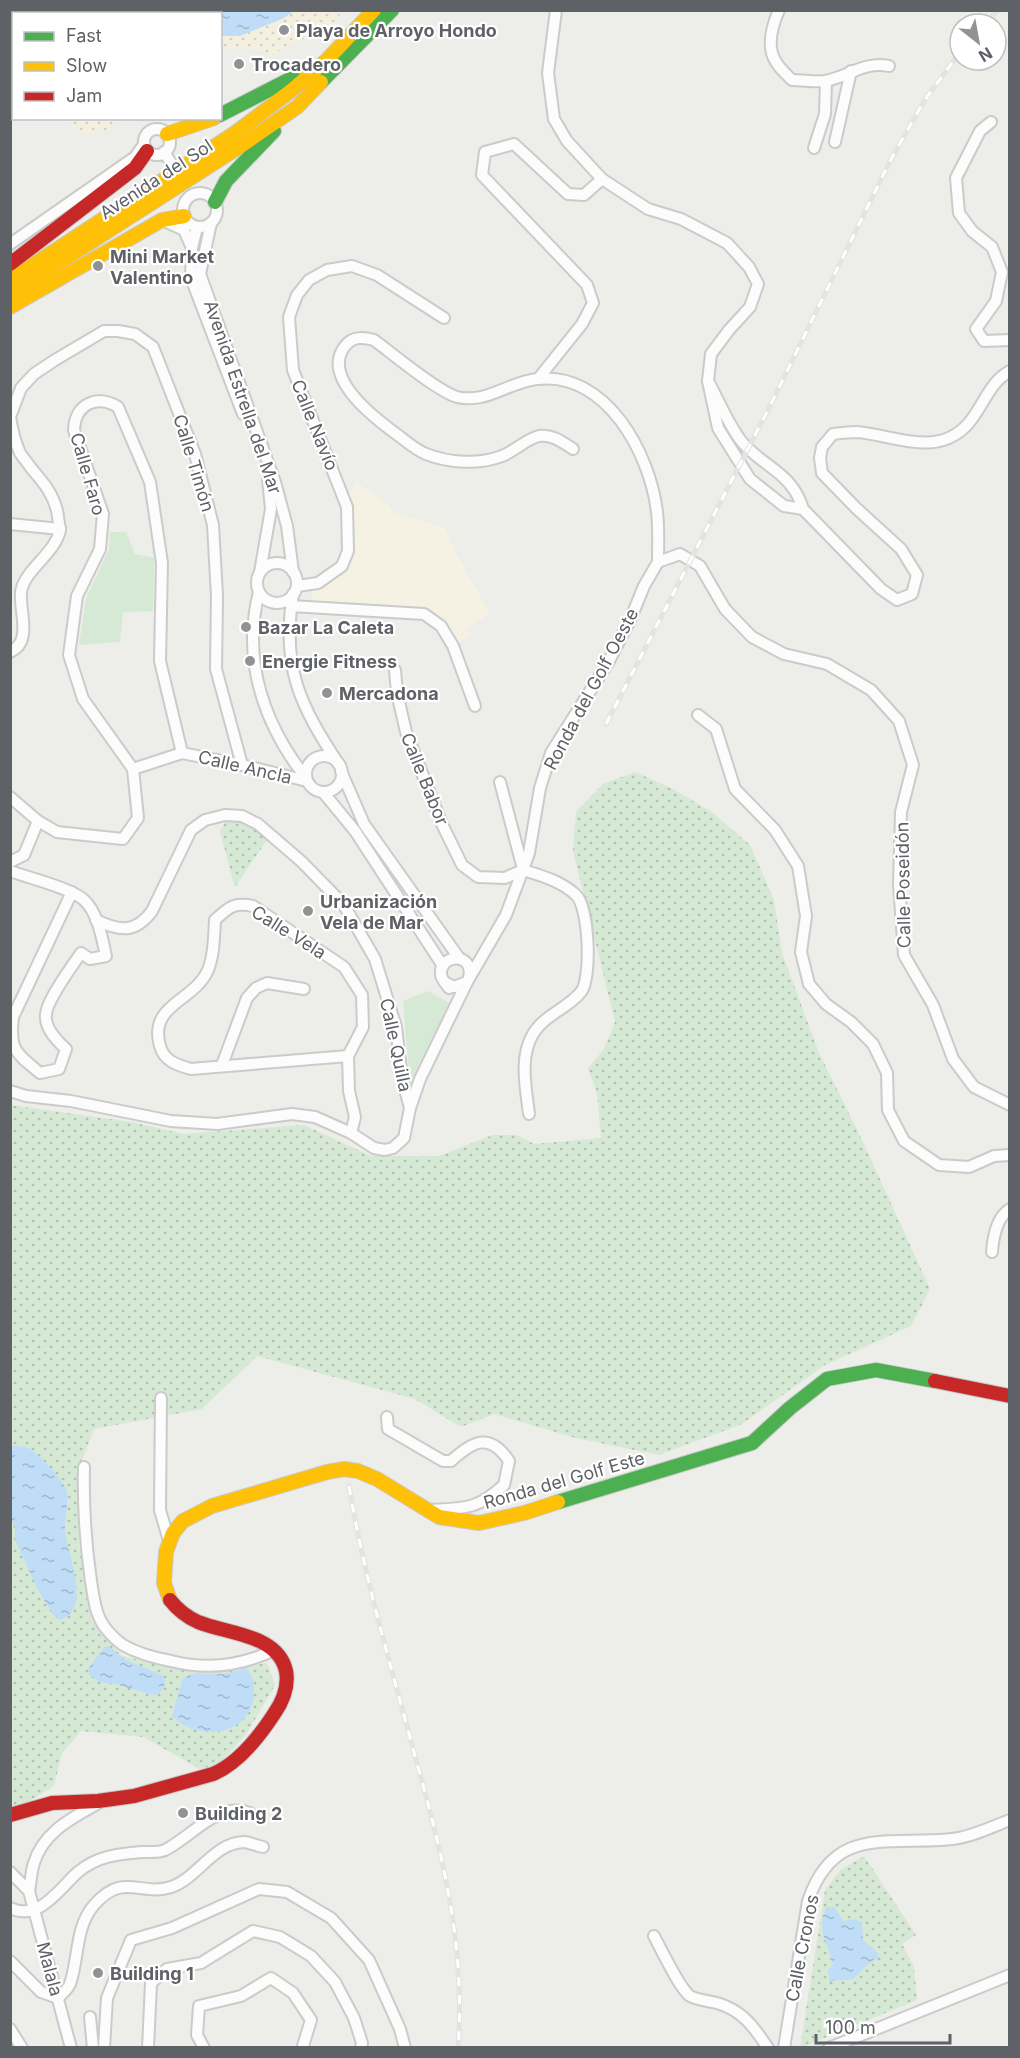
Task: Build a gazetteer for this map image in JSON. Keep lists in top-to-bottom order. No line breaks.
{"streets":{"main road":["Avenida del Sol","Ronda del Golf Este"],"street":["Avenida Estrella del Mar","Calle Navío","Calle Timón","Calle Faro","Ronda del Golf Oeste","Calle Ancla","Calle Babor","Calle Poseidón","Calle Vela","Calle Quilla","Calle Cronos","Malala"]},"crossings":[["Avenida Estrella del Mar","Calle Navío"],["Calle Timón","Calle Ancla"],["Calle Faro","Calle Ancla"],["Ronda del Golf Oeste","Calle Babor"],["Ronda del Golf Oeste","Calle Poseidón"],["Ronda del Golf Oeste","Calle Vela"],["Ronda del Golf Oeste","Calle Quilla"]],"places":["Playa de Arroyo Hondo","Trocadero","Mini Market Valentino","Bazar La Caleta","Energie Fitness","Mercadona","Urbanización Vela de Mar","Building 2","Building 1"],"legend":["Fast","Slow","Jam"],"scale_bar":"100 m","north":"bottom right"}
